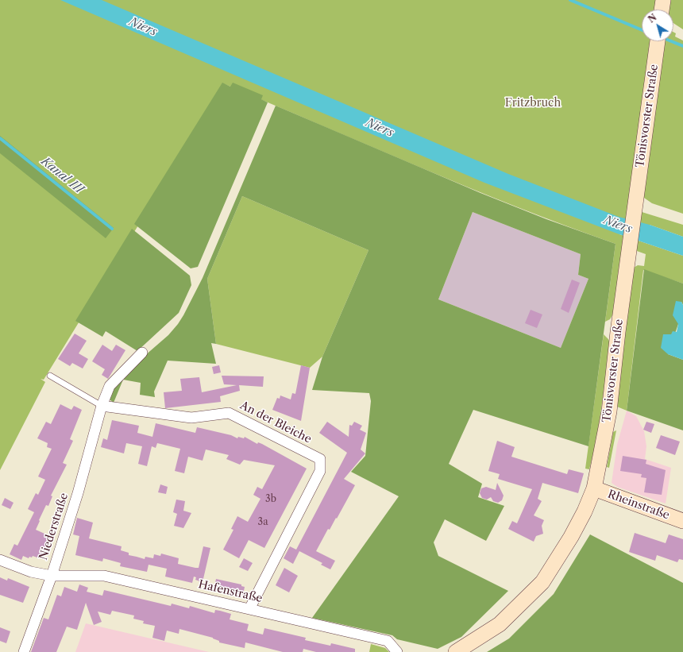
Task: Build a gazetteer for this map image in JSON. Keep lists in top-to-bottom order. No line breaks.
{"streets":{"main road":["Tönisvorster Straße","Rheinstraße"],"street":["An der Bleiche","Niederstraße","Hafenstraße"]},"crossings":[["Tönisvorster Straße","Rheinstraße"],["An der Bleiche","Niederstraße"],["An der Bleiche","Hafenstraße"],["Niederstraße","Hafenstraße"]],"water":["Niers","Kanal III"],"parks":["Fritzbruch"],"house_numbers":["3b","3a"],"north":"top left"}
